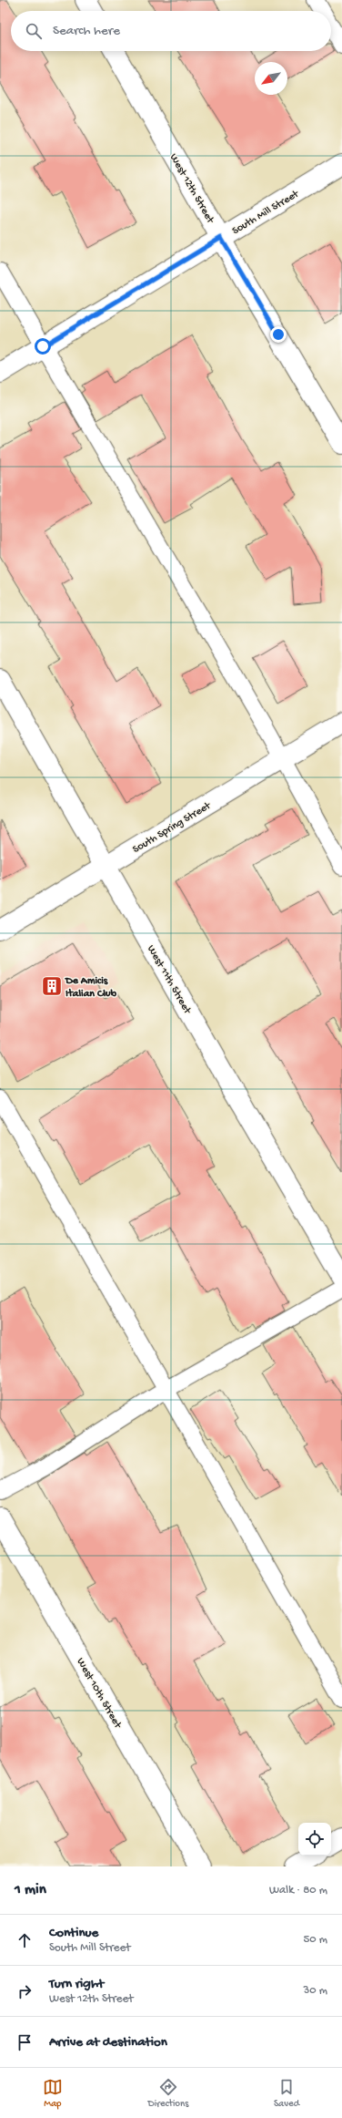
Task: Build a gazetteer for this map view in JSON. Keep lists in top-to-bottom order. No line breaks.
{"streets":{"street":["West 12th Street","South Mill Street","South Spring Street","West 11th Street","West 10th Street"]},"crossings":[["West 12th Street","South Mill Street"],["South Spring Street","West 11th Street"]],"places":{"building":["De Amicis Italian Club"]},"north":"bottom left","page":{"search":"Search here","heading":["1 min","Walk · 80 m"],"list":[["Continue","South Mill Street","50 m"],["Turn right","West 12th Street","30 m"],"Arrive at destination"],"nav":["Map","Directions","Saved"]}}
